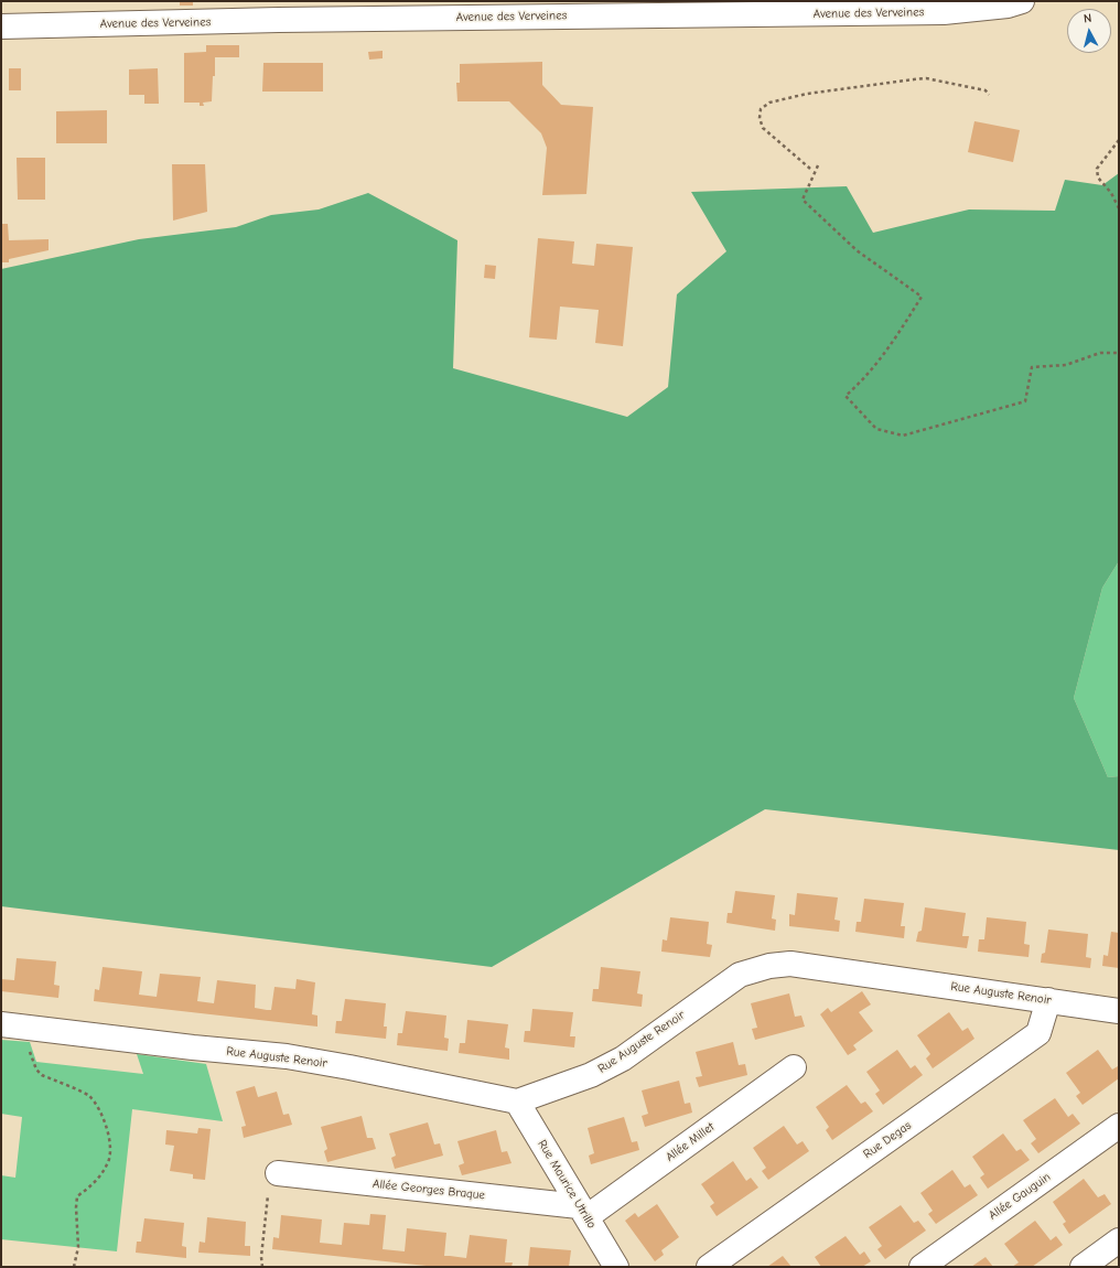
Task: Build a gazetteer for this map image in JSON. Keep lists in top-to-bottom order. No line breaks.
{"streets":{"street":["Avenue des Verveines","Rue Auguste Renoir","Rue Degas","Allée Millet","Rue Maurice Utrillo","Allée Georges Braque","Allée Gauguin"]},"crossings":[["Rue Auguste Renoir","Rue Degas"],["Rue Auguste Renoir","Rue Maurice Utrillo"],["Allée Millet","Rue Maurice Utrillo"],["Allée Millet","Allée Georges Braque"],["Rue Maurice Utrillo","Allée Georges Braque"]],"north":"top"}
